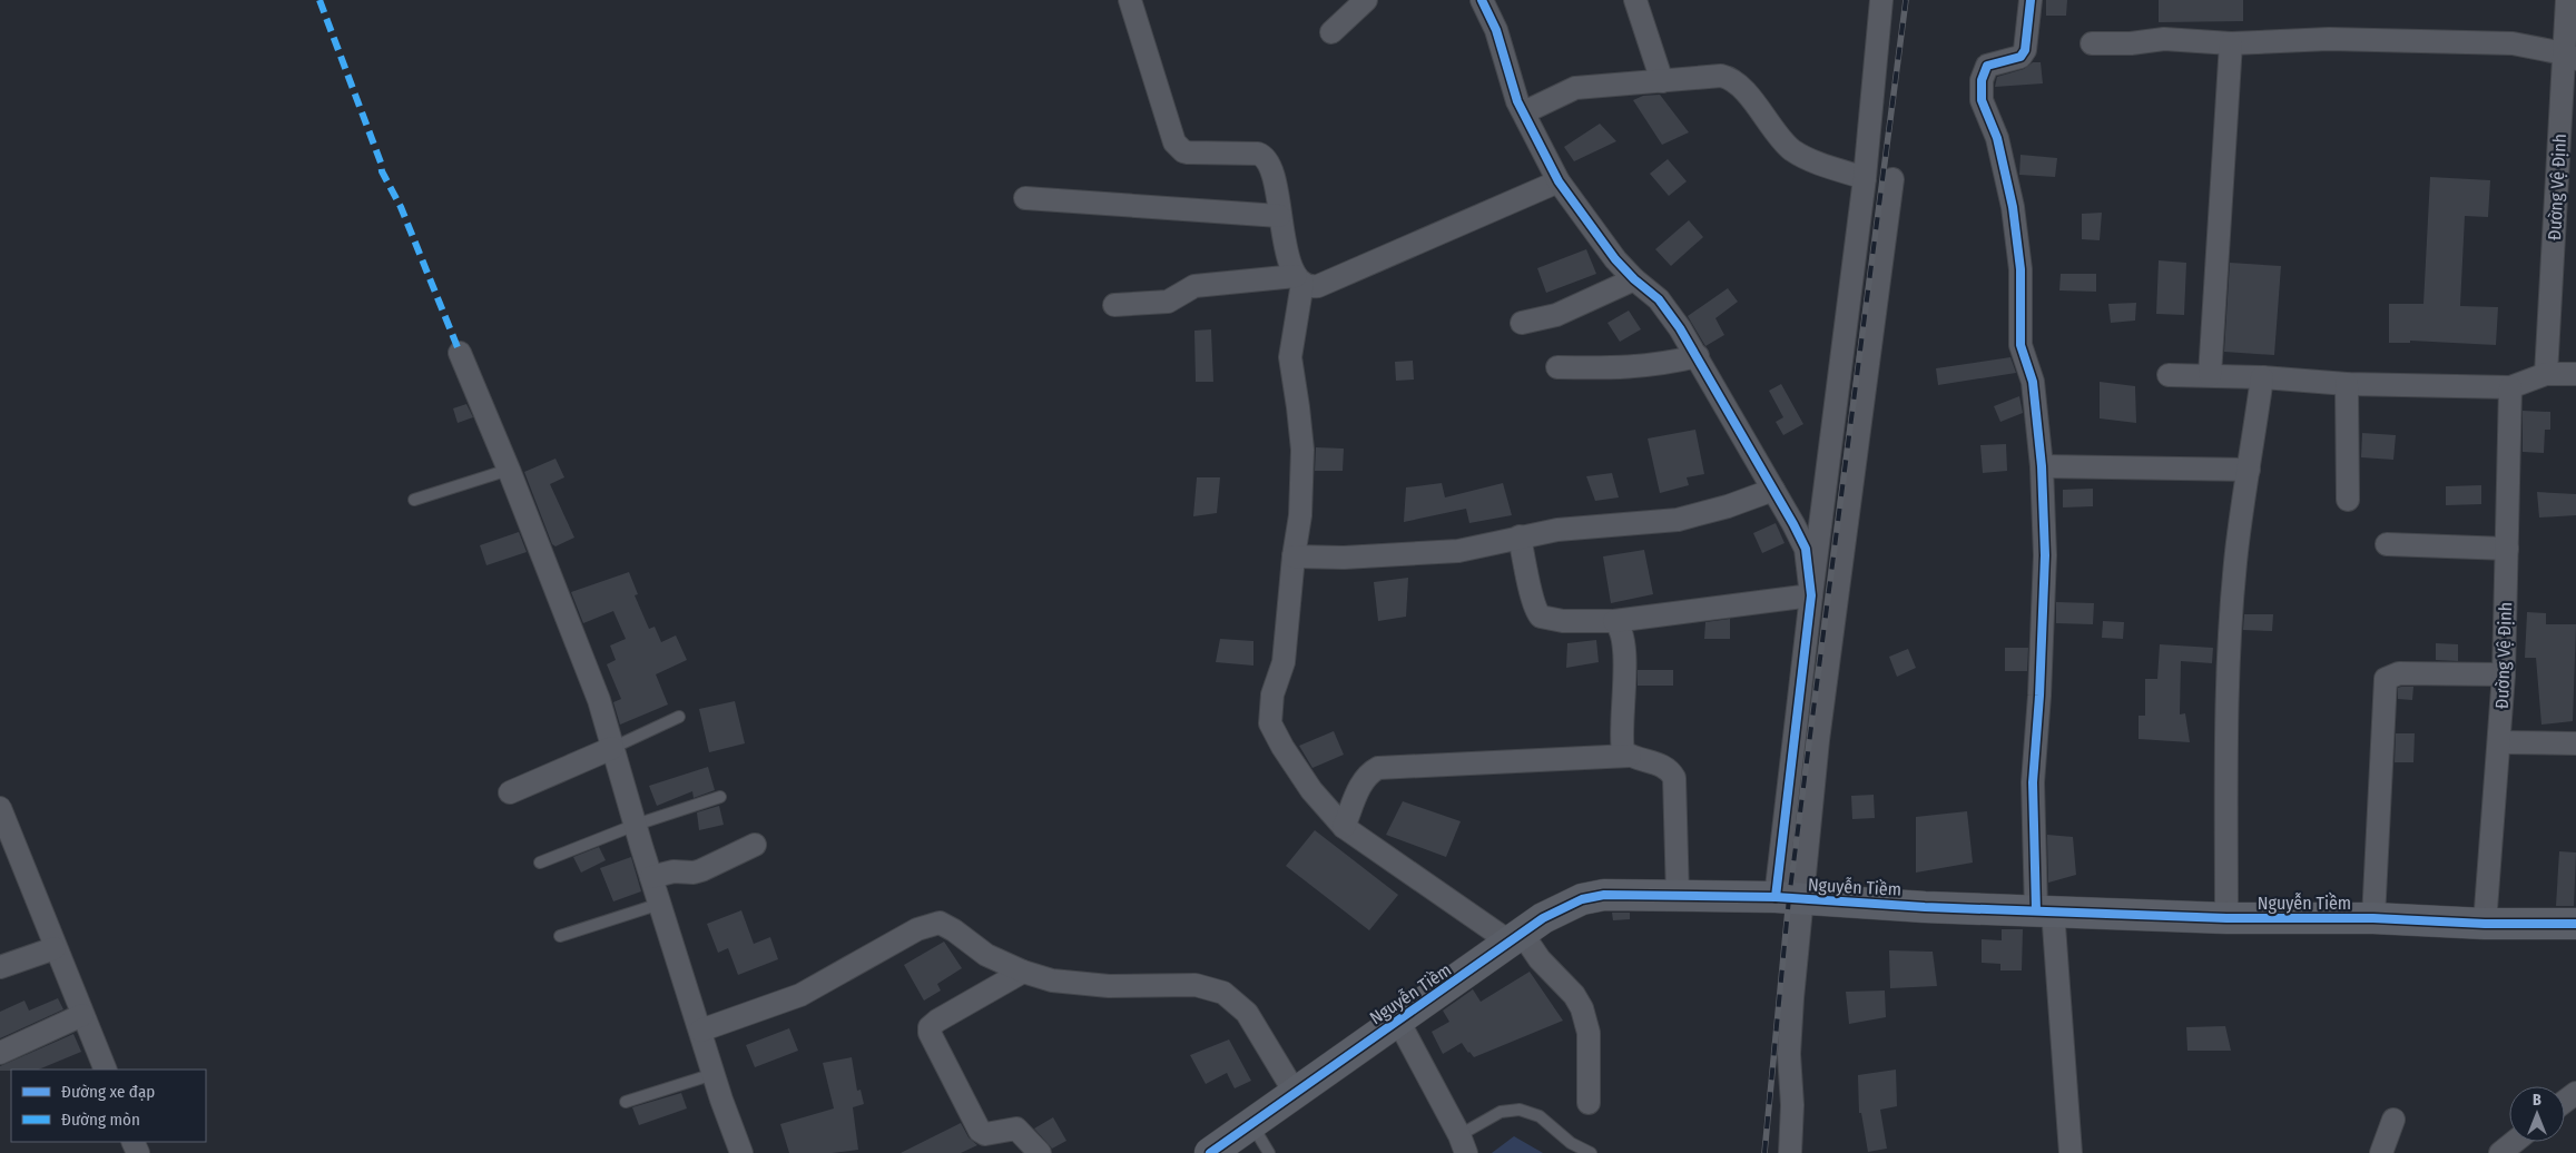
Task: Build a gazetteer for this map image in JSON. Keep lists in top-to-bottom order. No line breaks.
{"streets":{"street":["Đường Vệ Định","Nguyễn Tiềm"]},"crossings":[["Đường Vệ Định","Nguyễn Tiềm"]],"legend":["Đường xe đạp","Đường mòn"],"north":"top"}
